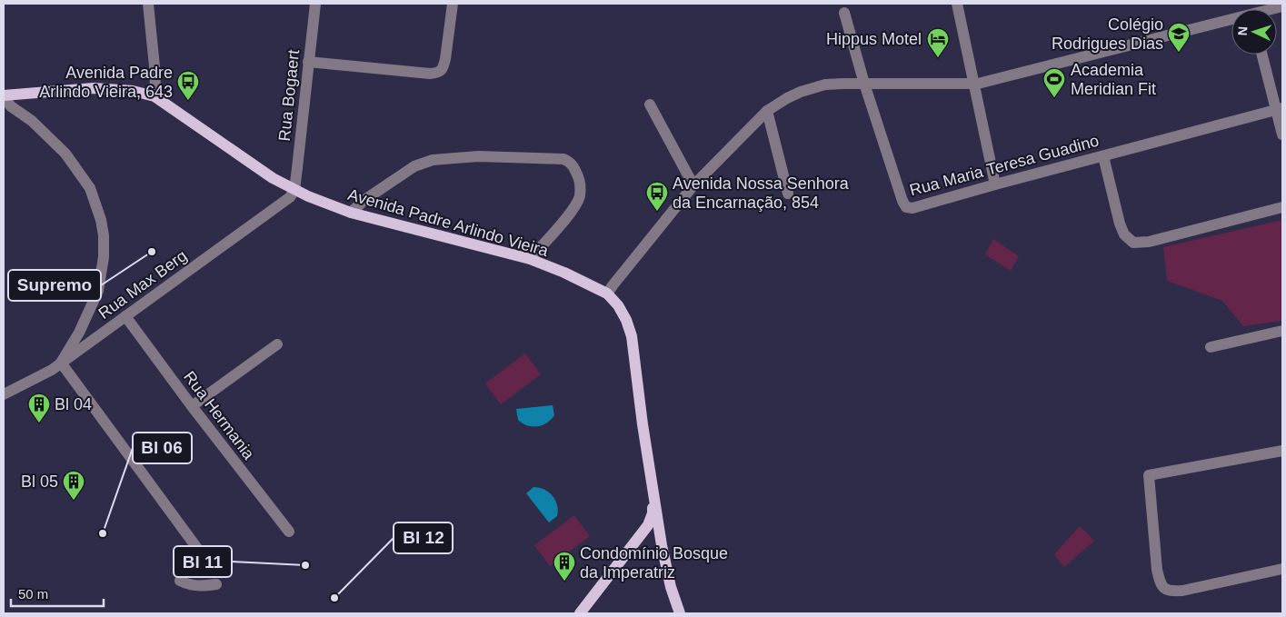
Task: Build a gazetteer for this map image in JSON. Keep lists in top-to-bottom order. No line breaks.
{"streets":{"main road":["Avenida Padre Arlindo Vieira"],"street":["Rua Bogaert","Rua Maria Teresa Guadino","Rua Max Berg","Rua Hermania"]},"crossings":[["Rua Bogaert","Avenida Padre Arlindo Vieira"],["Rua Bogaert","Rua Max Berg"],["Avenida Padre Arlindo Vieira","Rua Max Berg"],["Rua Max Berg","Rua Hermania"]],"places":{"school or university":["Colégio Rodrigues Dias"],"hotel":["Hippus Motel"],"sports":["Academia Meridian Fit"],"bus stop":["Avenida Padre Arlindo Vieira, 643","Avenida Nossa Senhora da Encarnação, 854"],"other":["Supremo","Bl 06","Bl 11","Bl 12"],"building":["Bl 04","Bl 05","Condomínio Bosque da Imperatriz"]},"scale_bar":"50 m","north":"left"}
